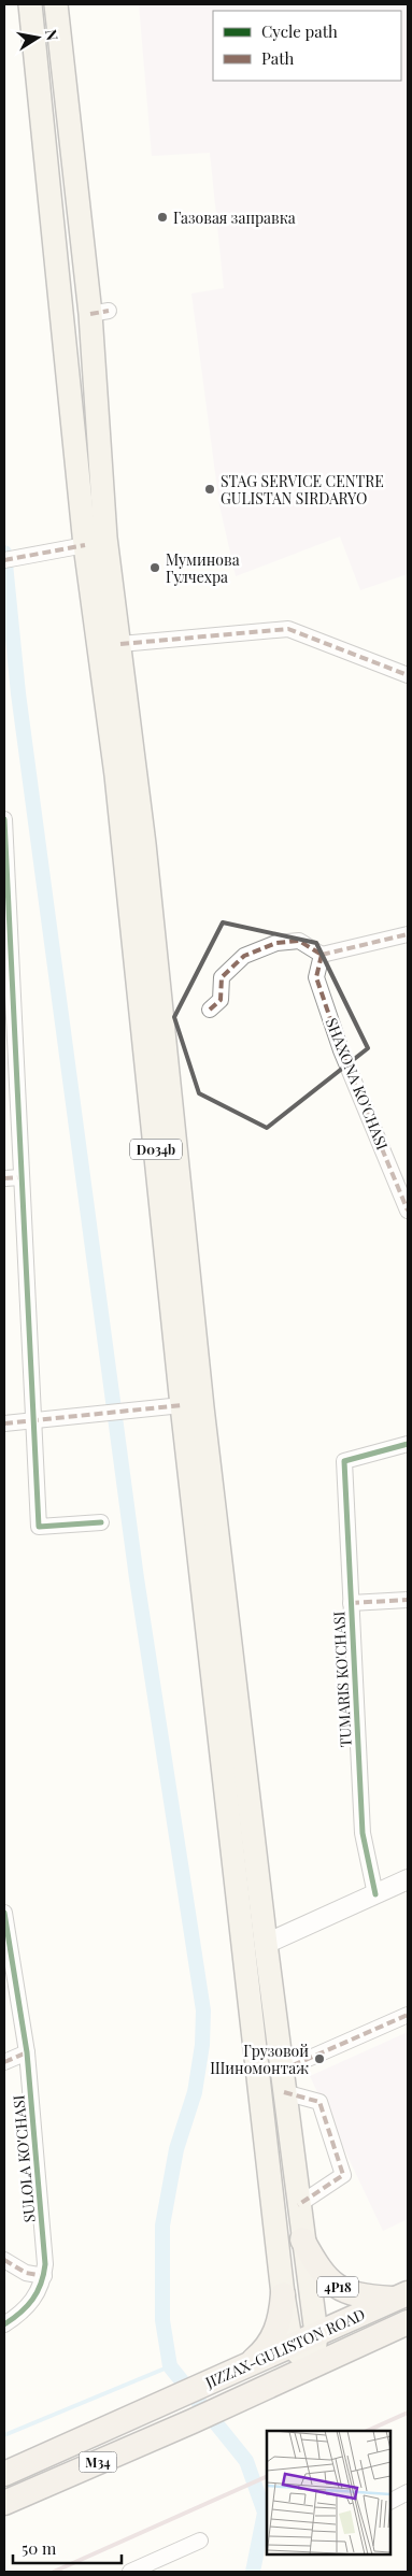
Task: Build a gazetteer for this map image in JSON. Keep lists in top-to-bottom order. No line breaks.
{"streets":{"highway":["4P18","JIZZAX-GULISTON ROAD","M34"],"main road":["D034b"],"street":["SHAXONA KO'CHASI","TUMARIS KO'CHASI","SULOLA KO'CHASI"]},"crossings":[["D034b","4P18"],["D034b","JIZZAX-GULISTON ROAD"],["D034b","M34"],["4P18","JIZZAX-GULISTON ROAD"],["4P18","M34"],["JIZZAX-GULISTON ROAD","M34"]],"places":["Газовая заправка","STAG SERVICE CENTRE GULISTAN SIRDARYO","Муминова Гулчехра","Грузовой Шиномонтаж"],"legend":["Cycle path","Path"],"scale_bar":"50 m","north":"right"}
